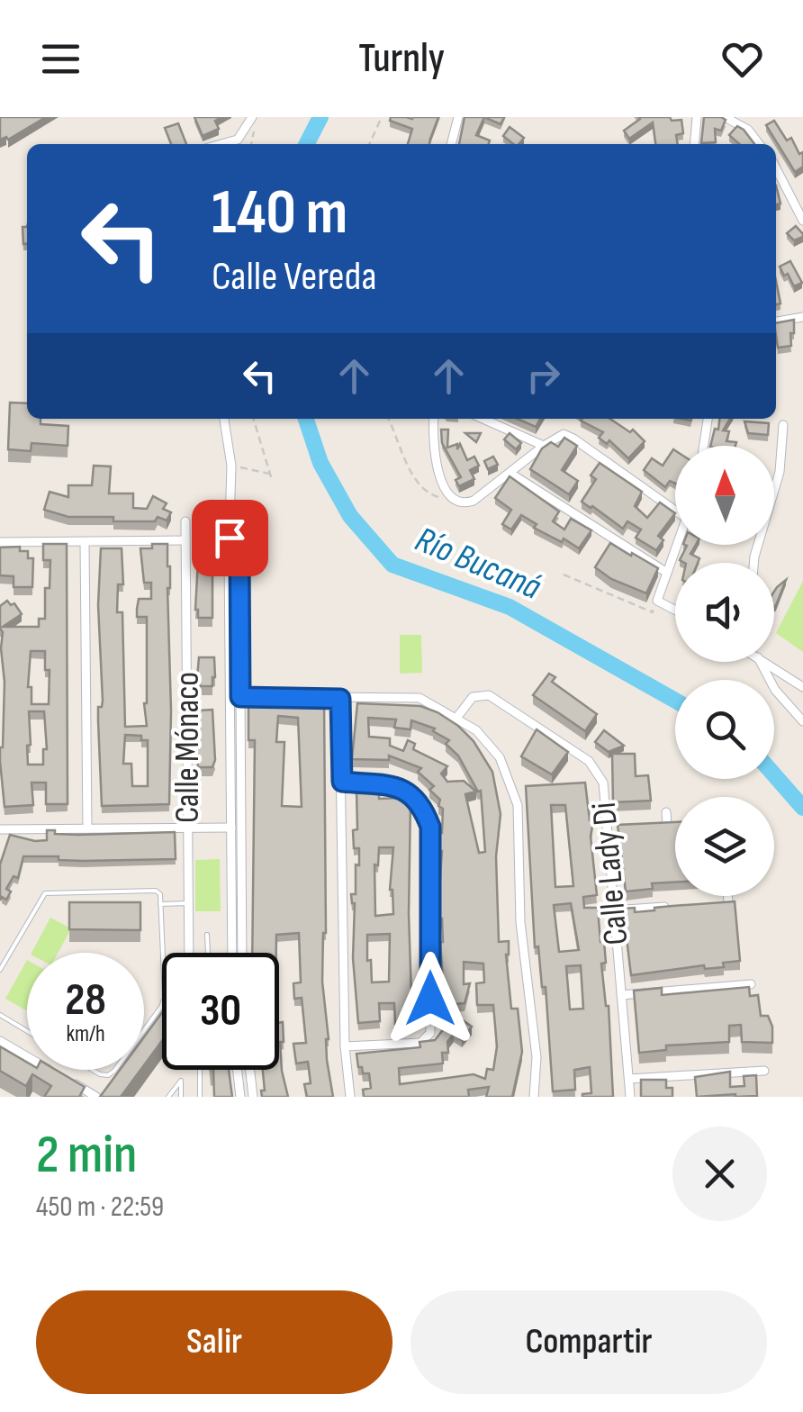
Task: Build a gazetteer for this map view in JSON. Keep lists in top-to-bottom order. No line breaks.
{"streets":{"street":["Calle Mónaco","Calle Lady Di"]},"water":["Río Bucaná"],"north":"top","page":{"header":"Turnly","turn":["140 m","Calle Vereda"],"speed":"28 km/h","limit":"30","heading":["2 min","450 m · 22:59"],"buttons":["Salir","Compartir"]}}
